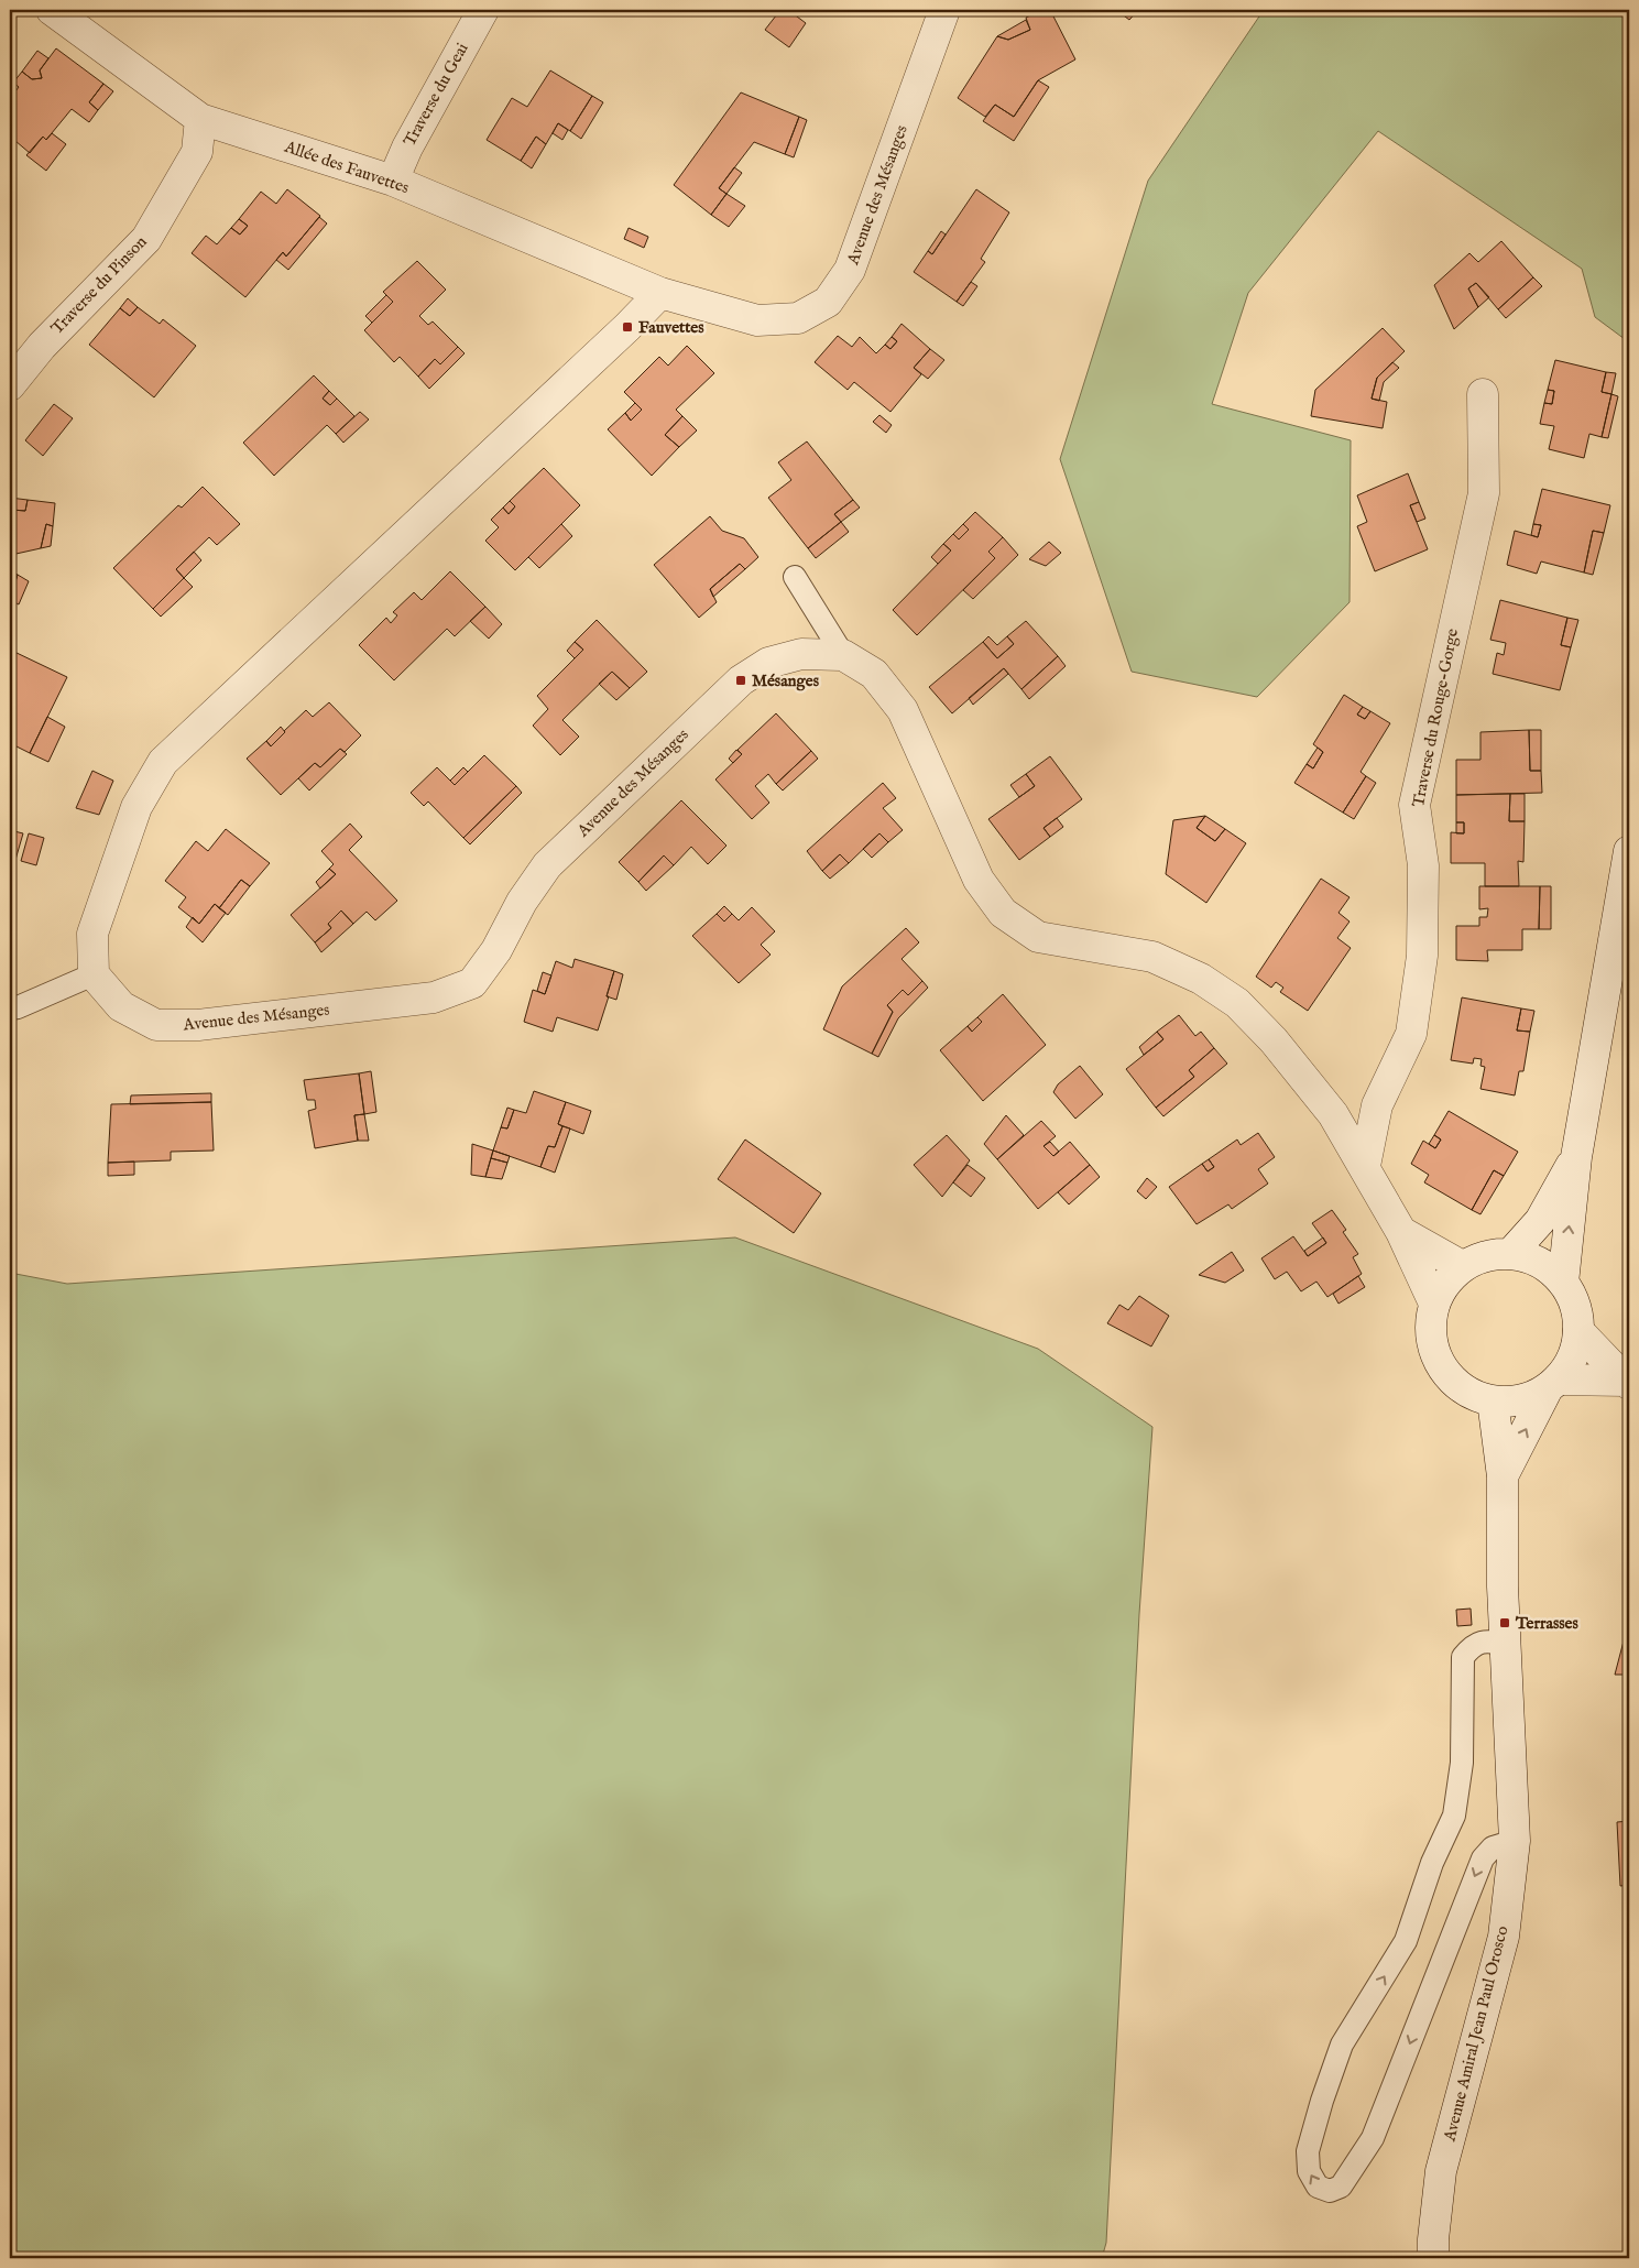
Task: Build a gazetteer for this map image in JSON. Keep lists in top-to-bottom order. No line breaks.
{"streets":{"street":["Traverse du Geai","Allée des Fauvettes","Avenue des Mésanges","Traverse du Pinson","Traverse du Rouge-Gorge","Avenue Amiral Jean Paul Orosco"]},"crossings":[["Traverse du Geai","Allée des Fauvettes"],["Allée des Fauvettes","Avenue des Mésanges"],["Allée des Fauvettes","Traverse du Pinson"],["Avenue des Mésanges","Traverse du Rouge-Gorge"],["Avenue des Mésanges","Avenue Amiral Jean Paul Orosco"]],"places":{"transit":["Fauvettes","Mésanges","Terrasses"]}}
